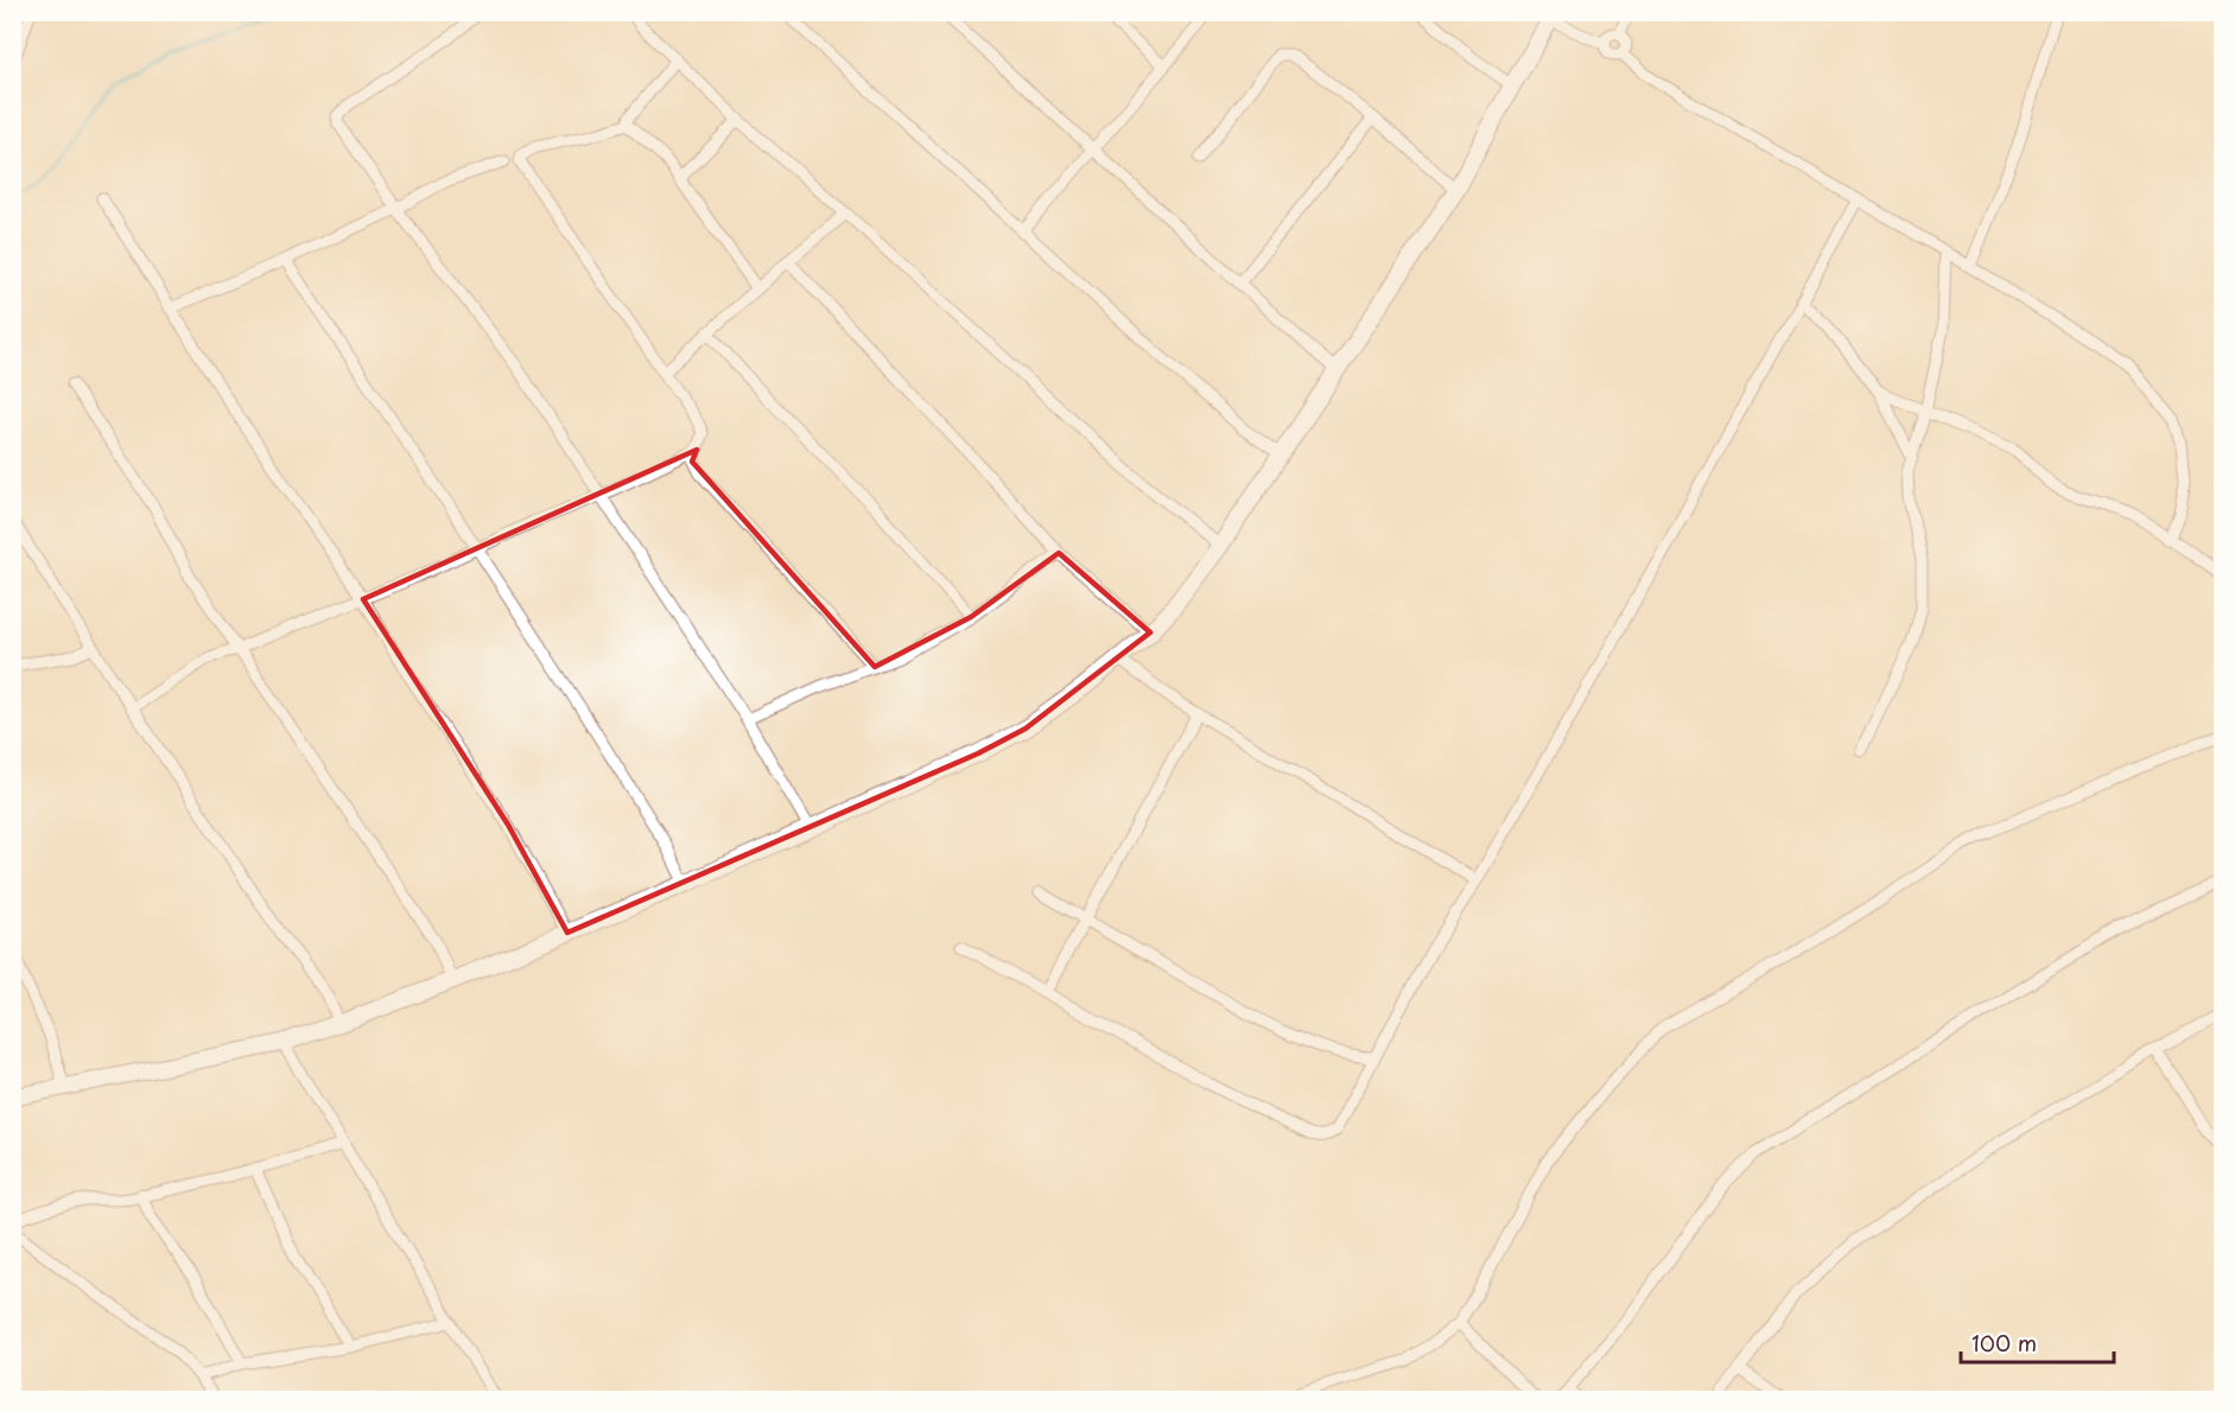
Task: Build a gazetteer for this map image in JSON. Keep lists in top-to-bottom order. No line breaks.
{"scale_bar":"100 m"}
